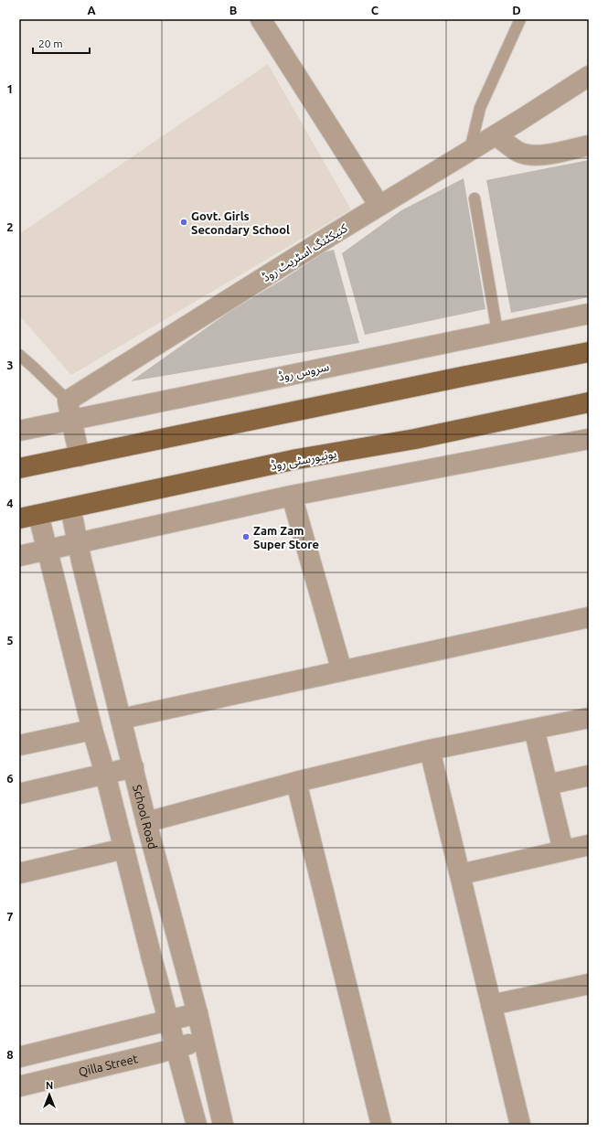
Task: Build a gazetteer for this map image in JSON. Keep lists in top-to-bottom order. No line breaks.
{"streets":{"main road":["یونیورسٹی روڈ"],"street":["کنیکٹنگ اسٹریٹ روڈ","سروس روڈ","School Road","Qilla Street"]},"crossings":[["کنیکٹنگ اسٹریٹ روڈ","سروس روڈ"],["یونیورسٹی روڈ","School Road"],["School Road","Qilla Street"]],"places":["Govt. Girls Secondary School","Zam Zam Super Store"],"scale_bar":"20 m","north":"top","grid":{"columns":["A","B","C","D"],"rows":["1","2","3","4","5","6","7","8"]}}
